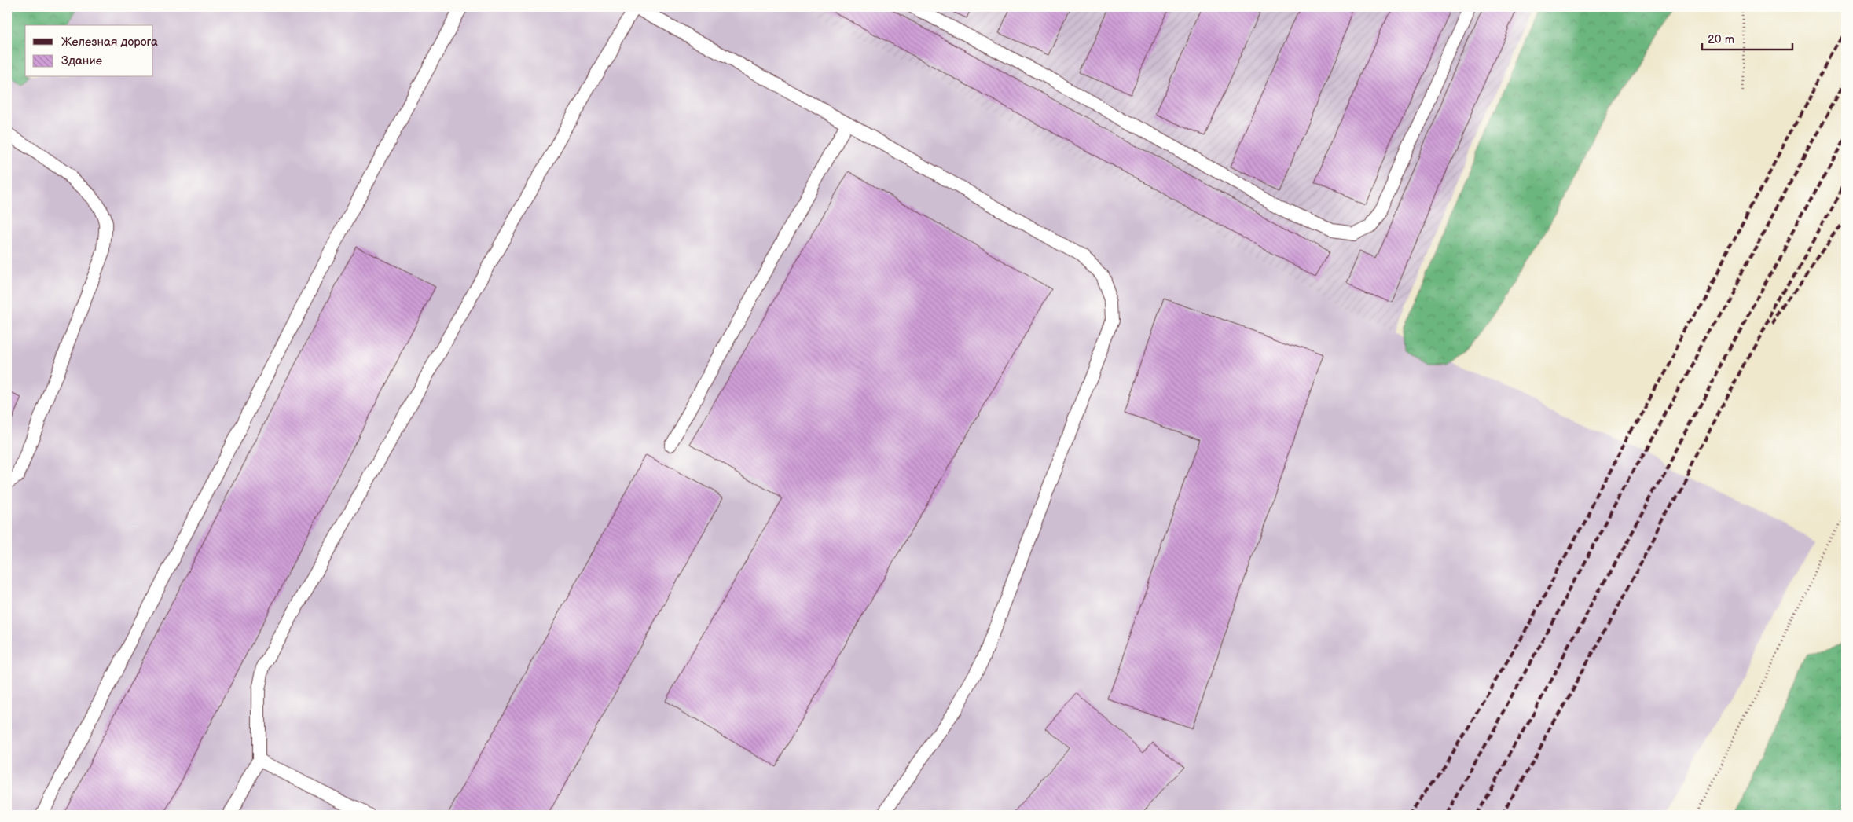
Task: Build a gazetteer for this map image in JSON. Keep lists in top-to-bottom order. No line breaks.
{"legend":["Железная дорога","Здание"],"scale_bar":"20 m"}
